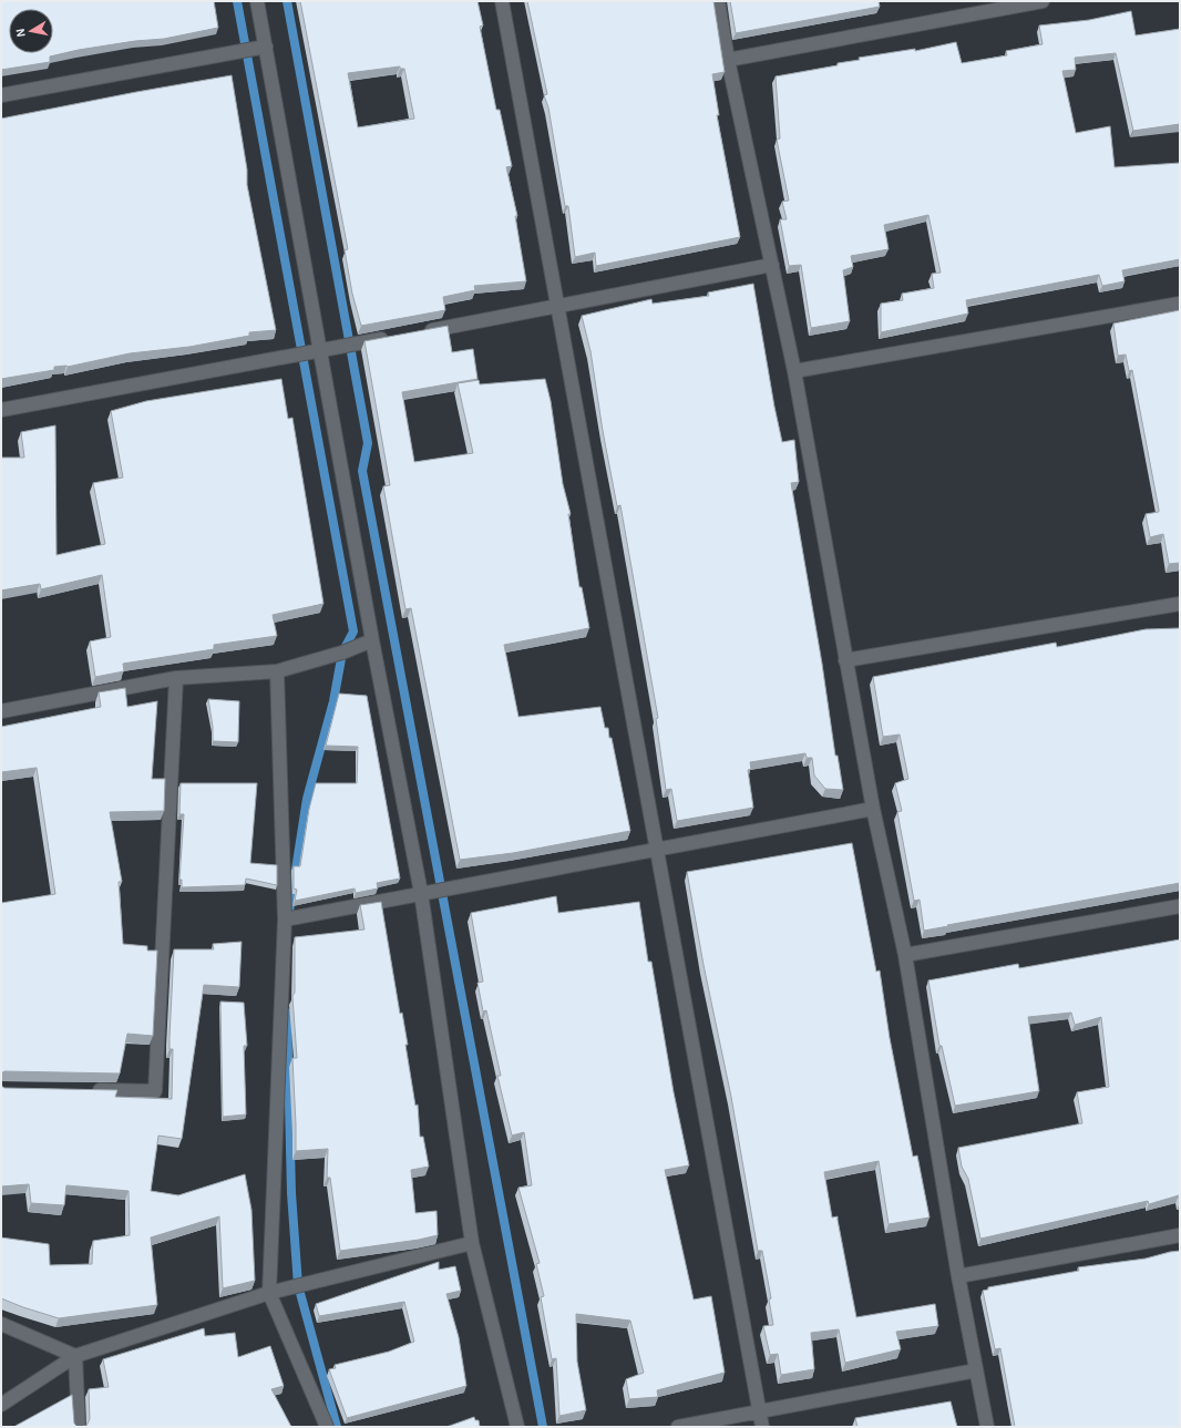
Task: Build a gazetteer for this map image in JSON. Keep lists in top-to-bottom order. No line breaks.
{"north":"left"}
